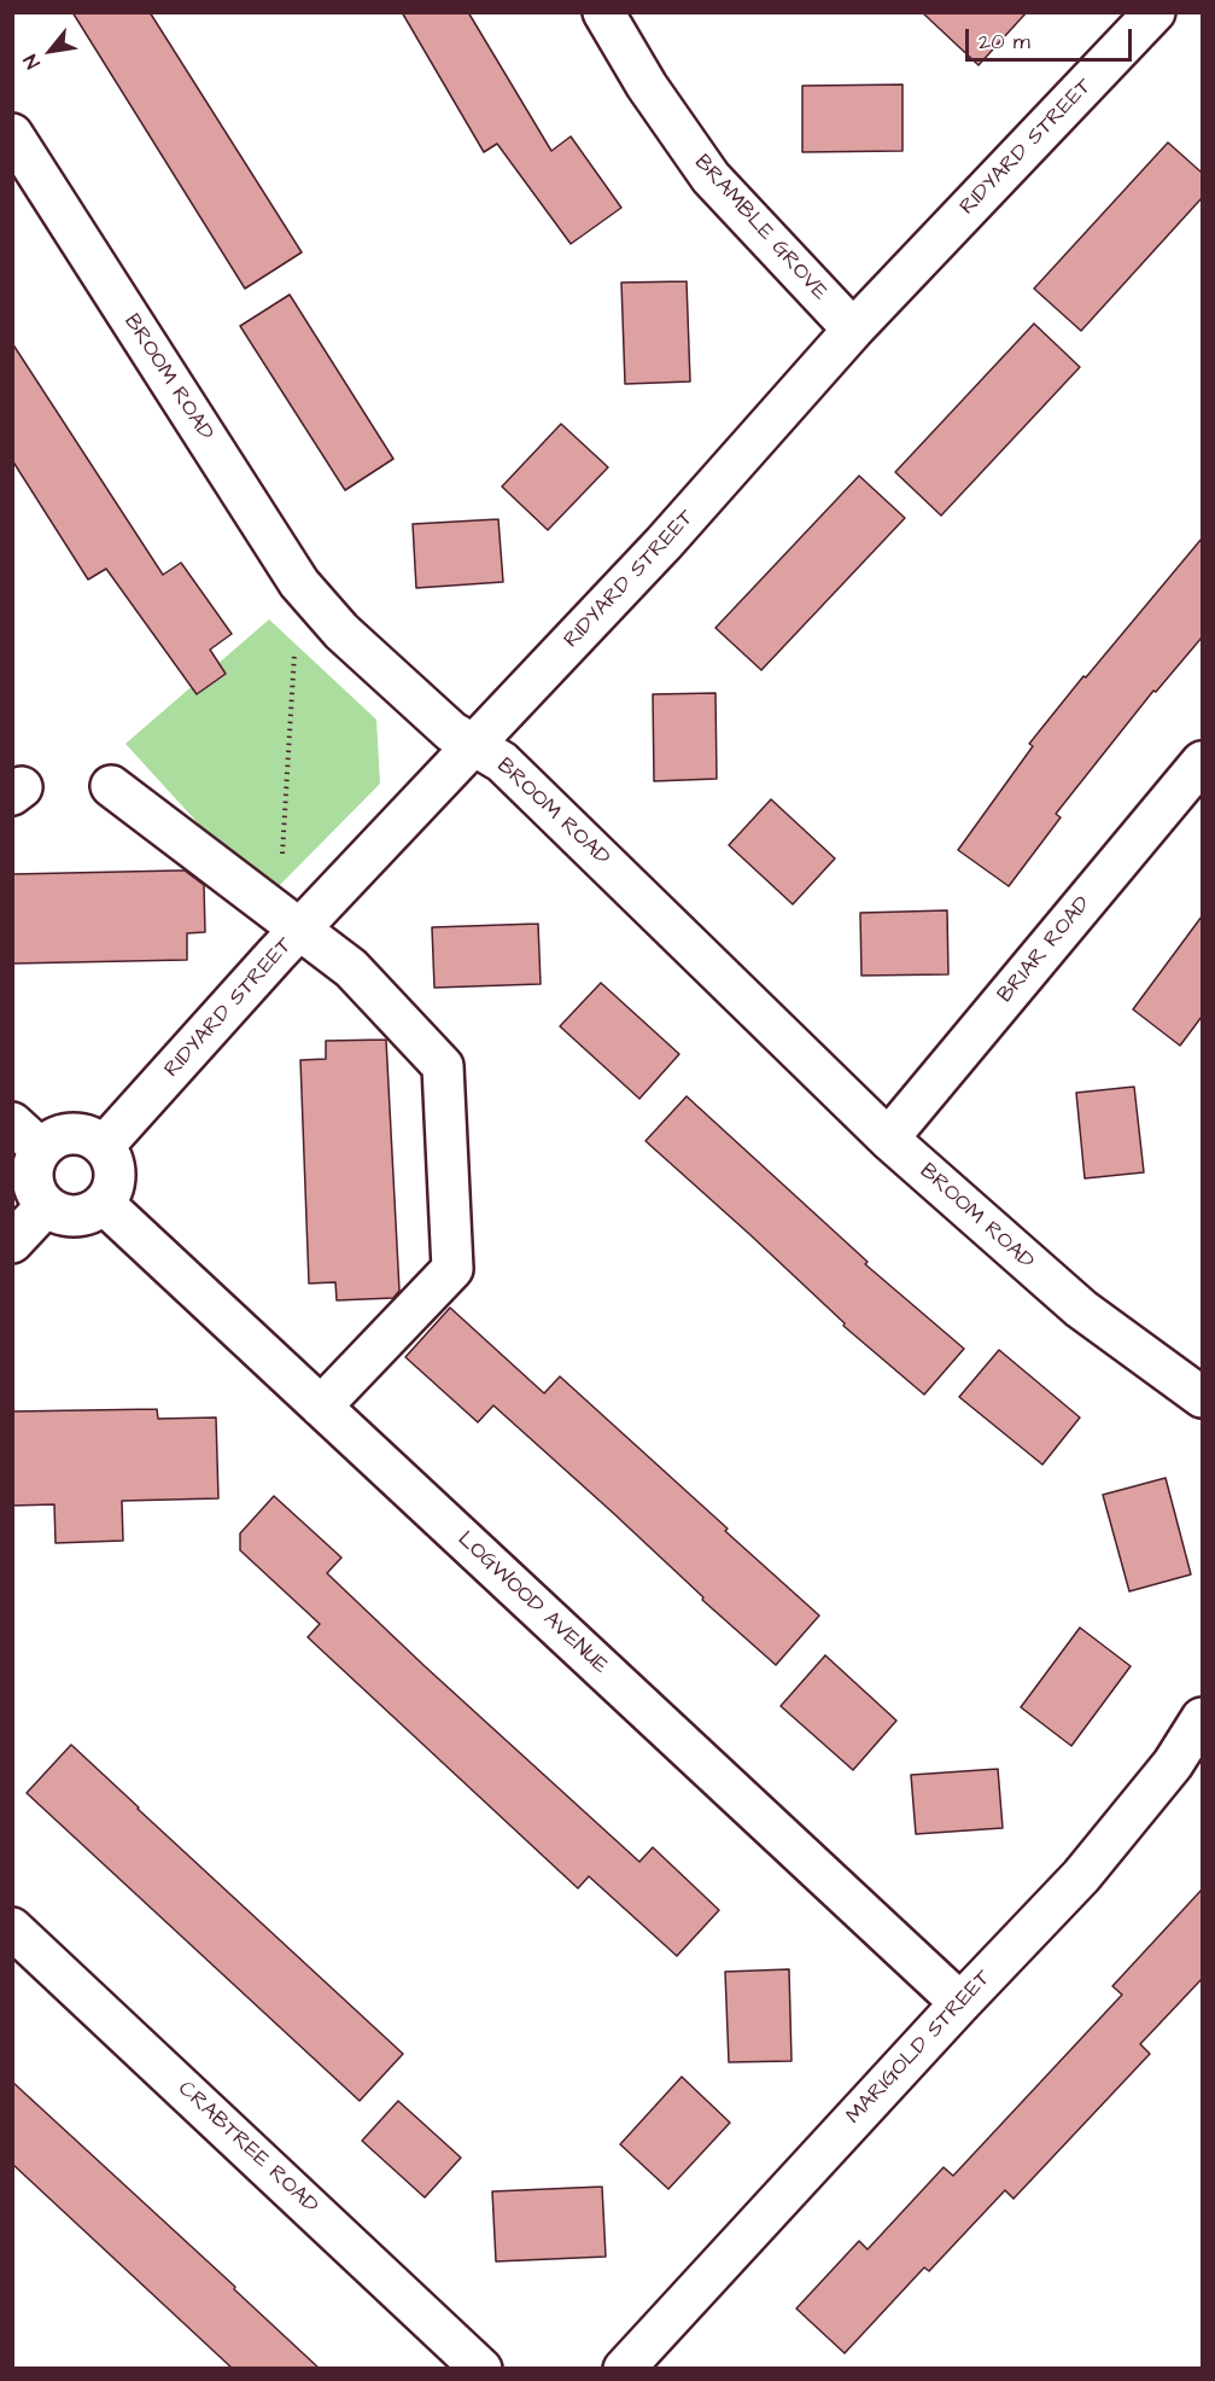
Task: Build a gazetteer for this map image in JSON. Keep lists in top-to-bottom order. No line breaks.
{"streets":{"street":["RIDYARD STREET","BRAMBLE GROVE","BROOM ROAD","BRIAR ROAD","LOGWOOD AVENUE","MARIGOLD STREET","CRABTREE ROAD"]},"crossings":[["RIDYARD STREET","BRAMBLE GROVE"],["RIDYARD STREET","BROOM ROAD"],["RIDYARD STREET","LOGWOOD AVENUE"],["BROOM ROAD","BRIAR ROAD"],["LOGWOOD AVENUE","MARIGOLD STREET"]],"scale_bar":"20 m","north":"bottom left"}
